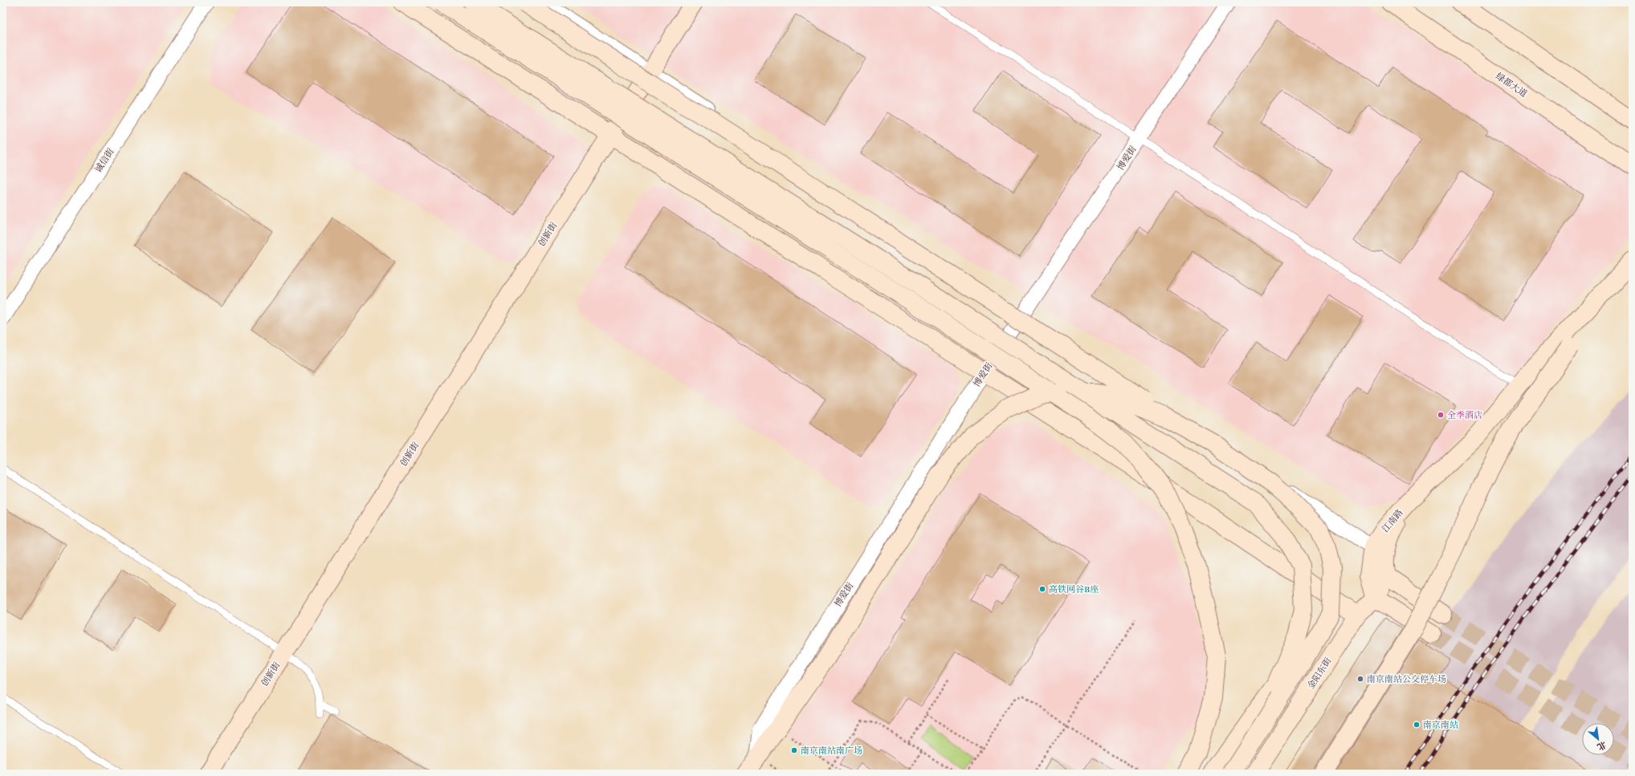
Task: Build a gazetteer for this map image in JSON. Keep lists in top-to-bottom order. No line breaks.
{"streets":{"main road":["绿都大道","博爱街","创新街","江南路","金阳东街"],"street":["诚信街"]},"crossings":[["江南路","金阳东街"]],"places":["全季酒店","高铁网谷B座","南京南站公交停车场","南京南站","南京南站南广场"],"north":"bottom right"}
